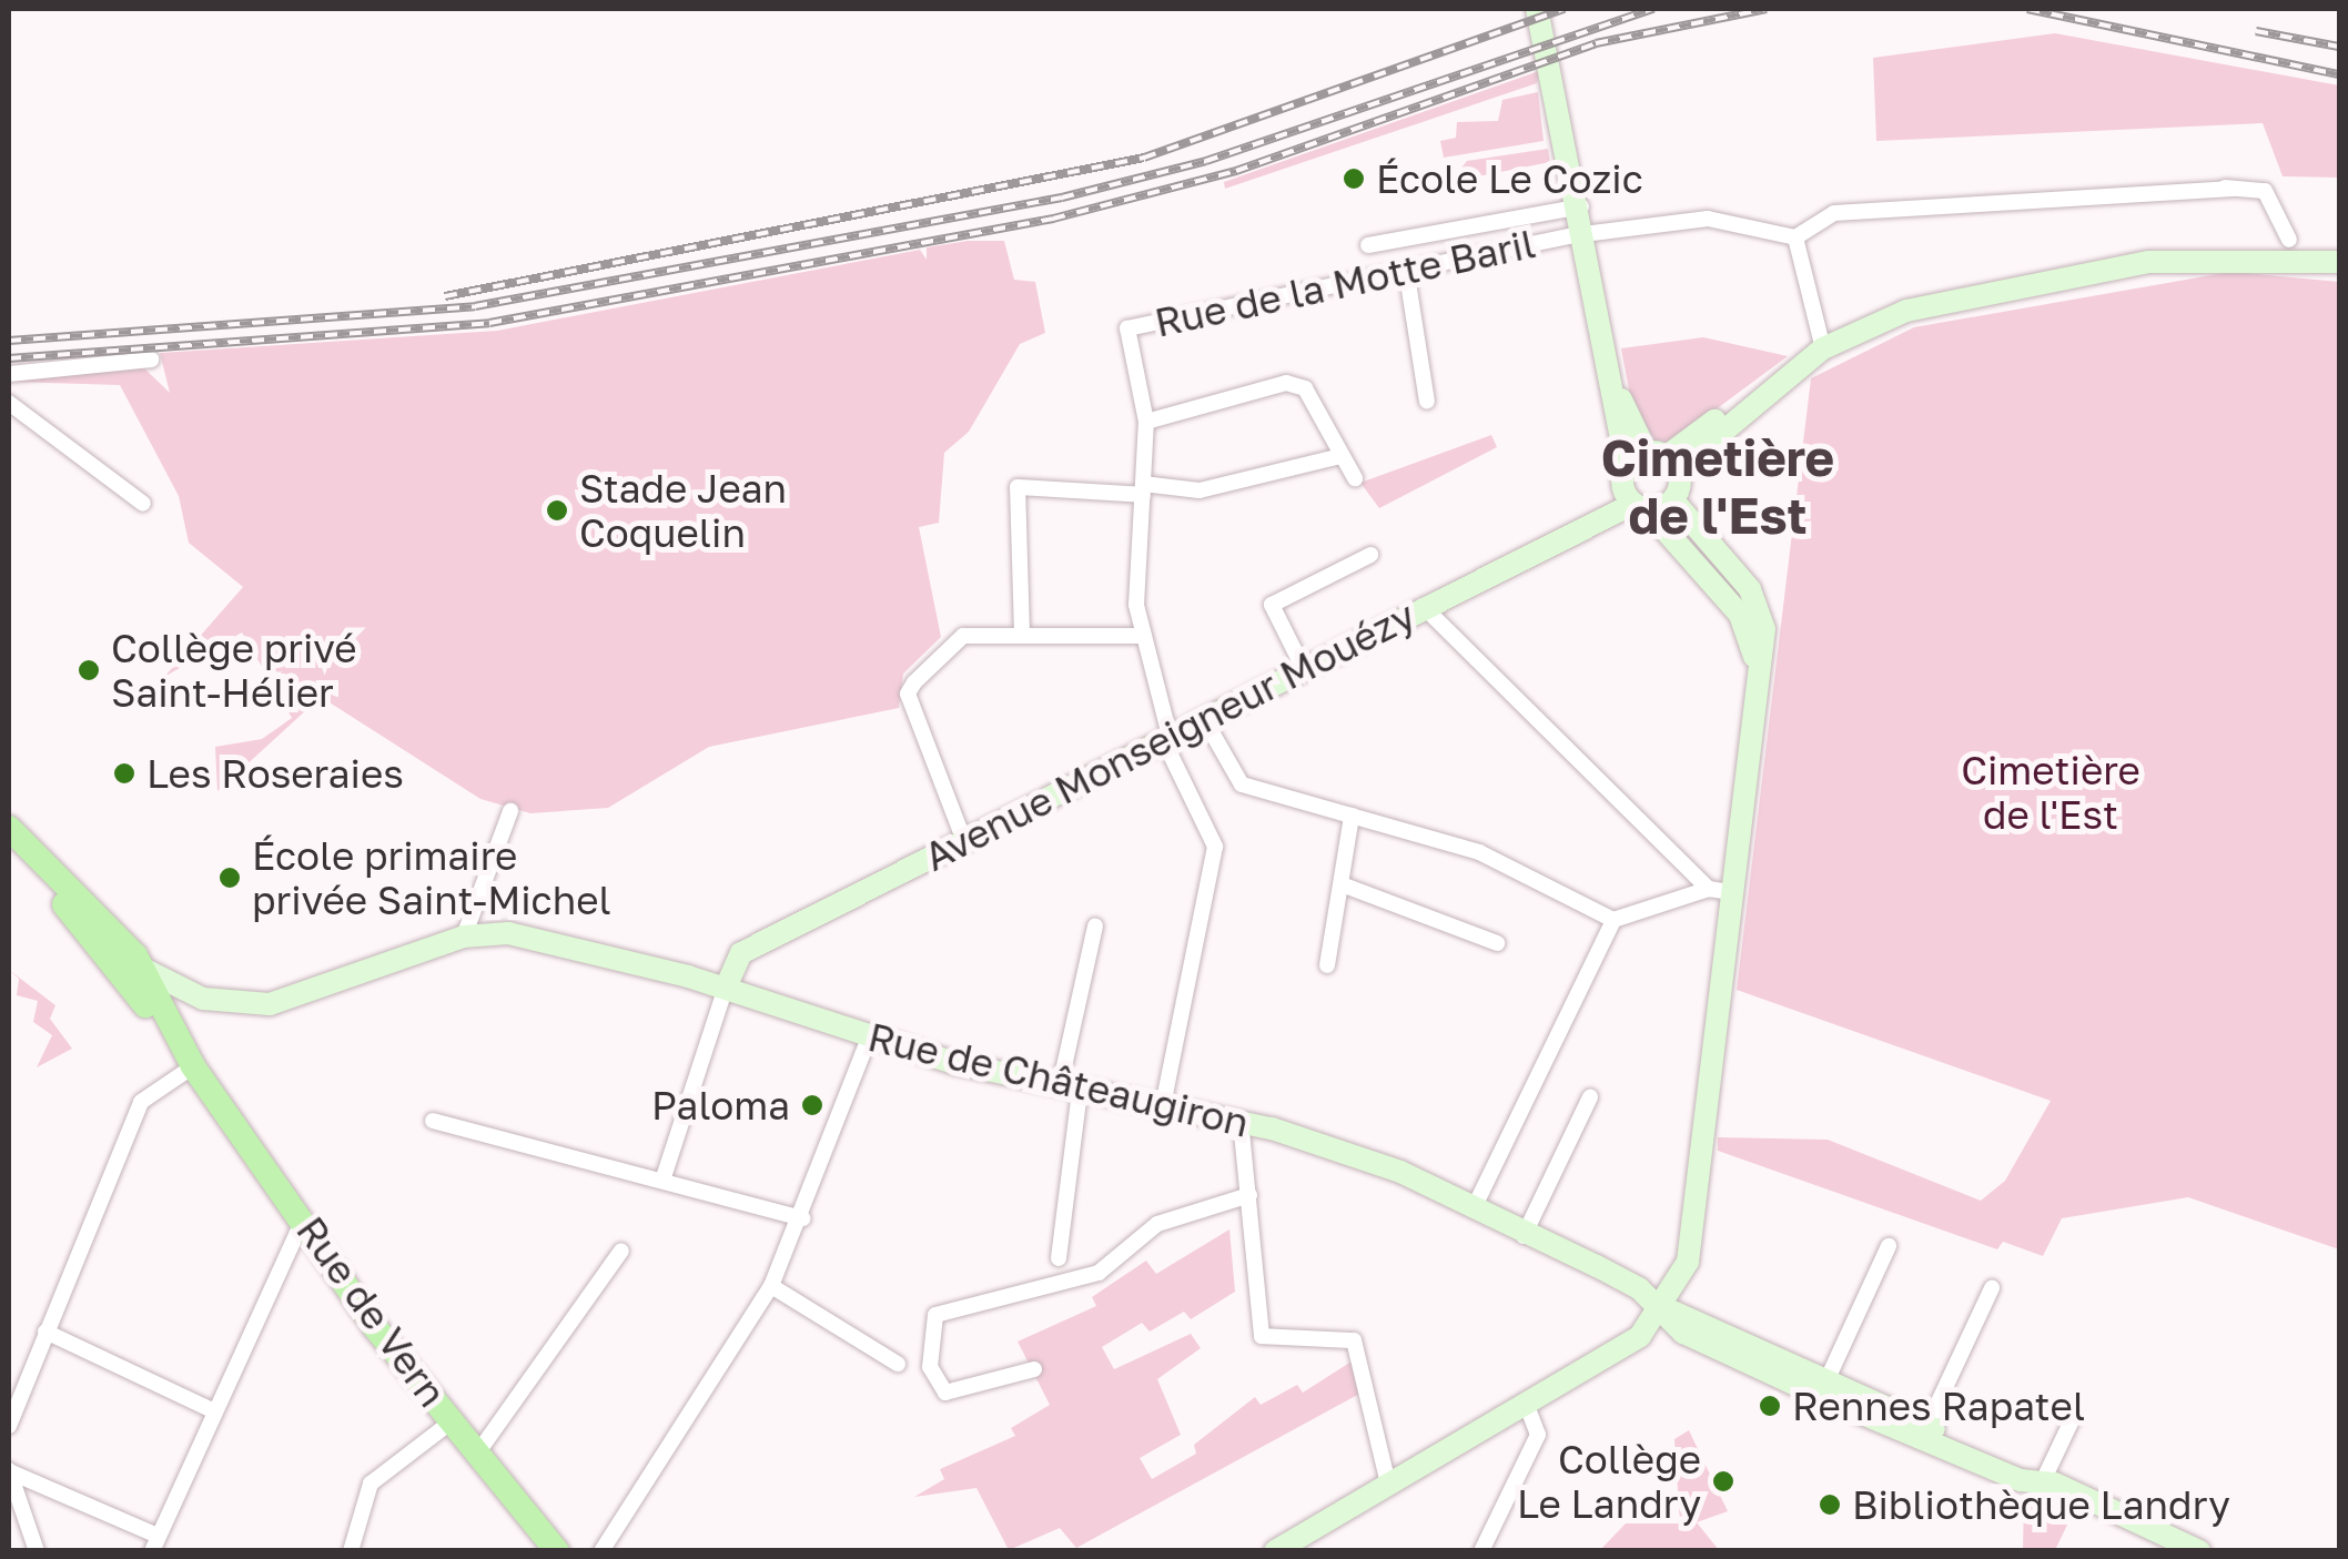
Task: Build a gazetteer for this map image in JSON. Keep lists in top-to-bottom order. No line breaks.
{"streets":{"main road":["Avenue Monseigneur Mouézy","Rue de Châteaugiron","Rue de Vern"],"street":["Rue de la Motte Baril"]},"crossings":[["Rue de la Motte Baril","Avenue Monseigneur Mouézy"],["Rue de la Motte Baril","Rue de Châteaugiron"],["Avenue Monseigneur Mouézy","Rue de Châteaugiron"],["Rue de Châteaugiron","Rue de Vern"]],"districts":["Cimetière de l'Est"],"parks":["Cimetière de l'Est"],"places":["École Le Cozic","Stade Jean Coquelin","Collège privé Saint-Hélier","Les Roseraies","École primaire privée Saint-Michel","Paloma","Rennes Rapatel","Collège Le Landry","Bibliothèque Landry"]}
